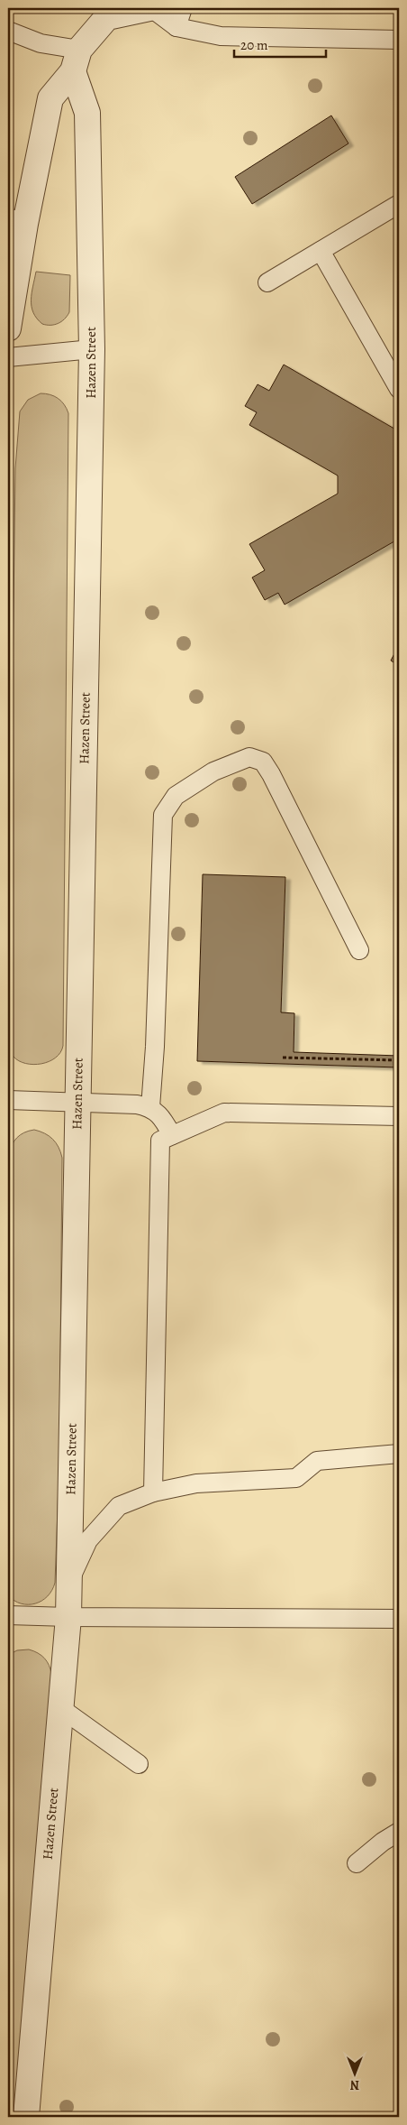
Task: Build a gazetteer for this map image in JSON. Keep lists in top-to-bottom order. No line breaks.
{"streets":{"street":["Hazen Street"]},"scale_bar":"20 m","north":"bottom"}
